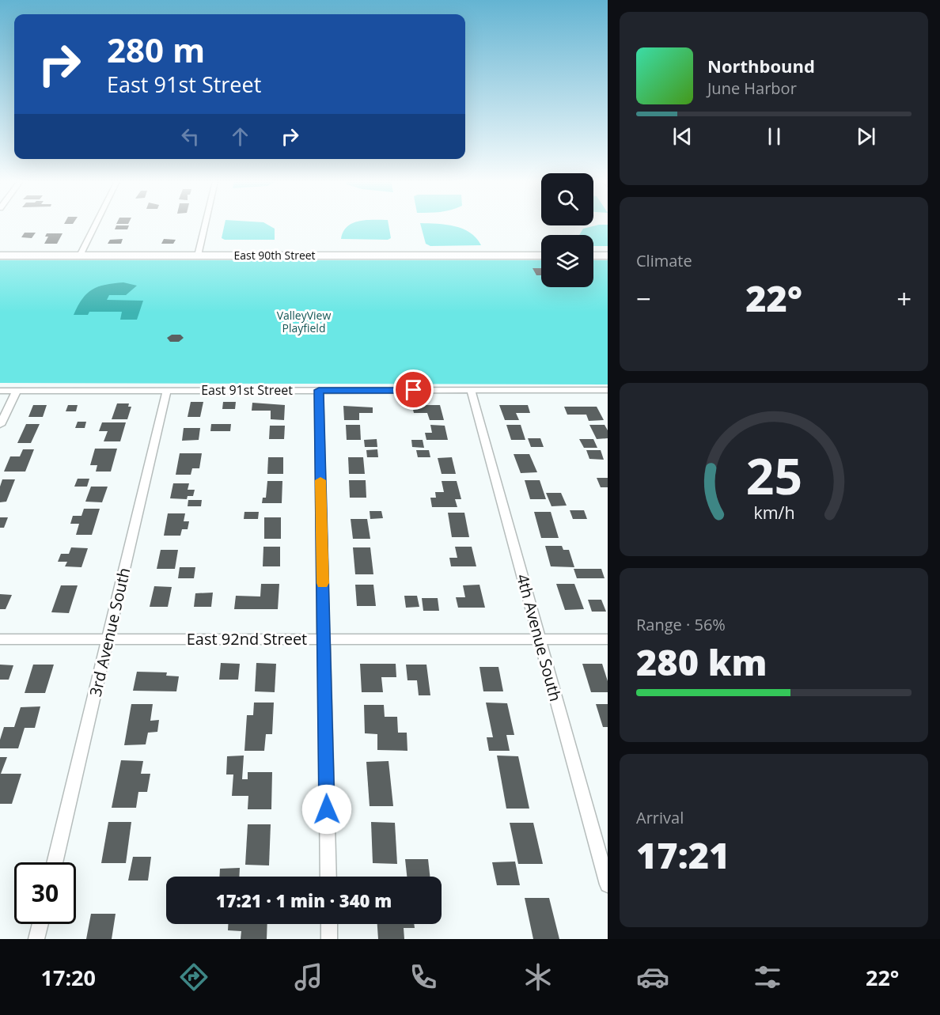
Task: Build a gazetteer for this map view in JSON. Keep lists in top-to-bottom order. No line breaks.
{"streets":{"street":["East 90th Street","East 91st Street","3rd Avenue South","4th Avenue South","East 92nd Street"]},"crossings":[["East 91st Street","3rd Avenue South"],["East 91st Street","4th Avenue South"],["3rd Avenue South","East 92nd Street"],["4th Avenue South","East 92nd Street"]],"parks":["ValleyView Playfield"],"page":{"turn":["280 m","East 91st Street"],"song":["Northbound","June Harbor"],"tile":["Climate",["Range · 56%","280 km"],["Arrival","17:21"]],"heat":["−","22°","+"],"limit":"30","trip":"17:21 · 1 min · 340 m","tabs":["17:20","22°"],"gauge":["25","km/h"]}}
